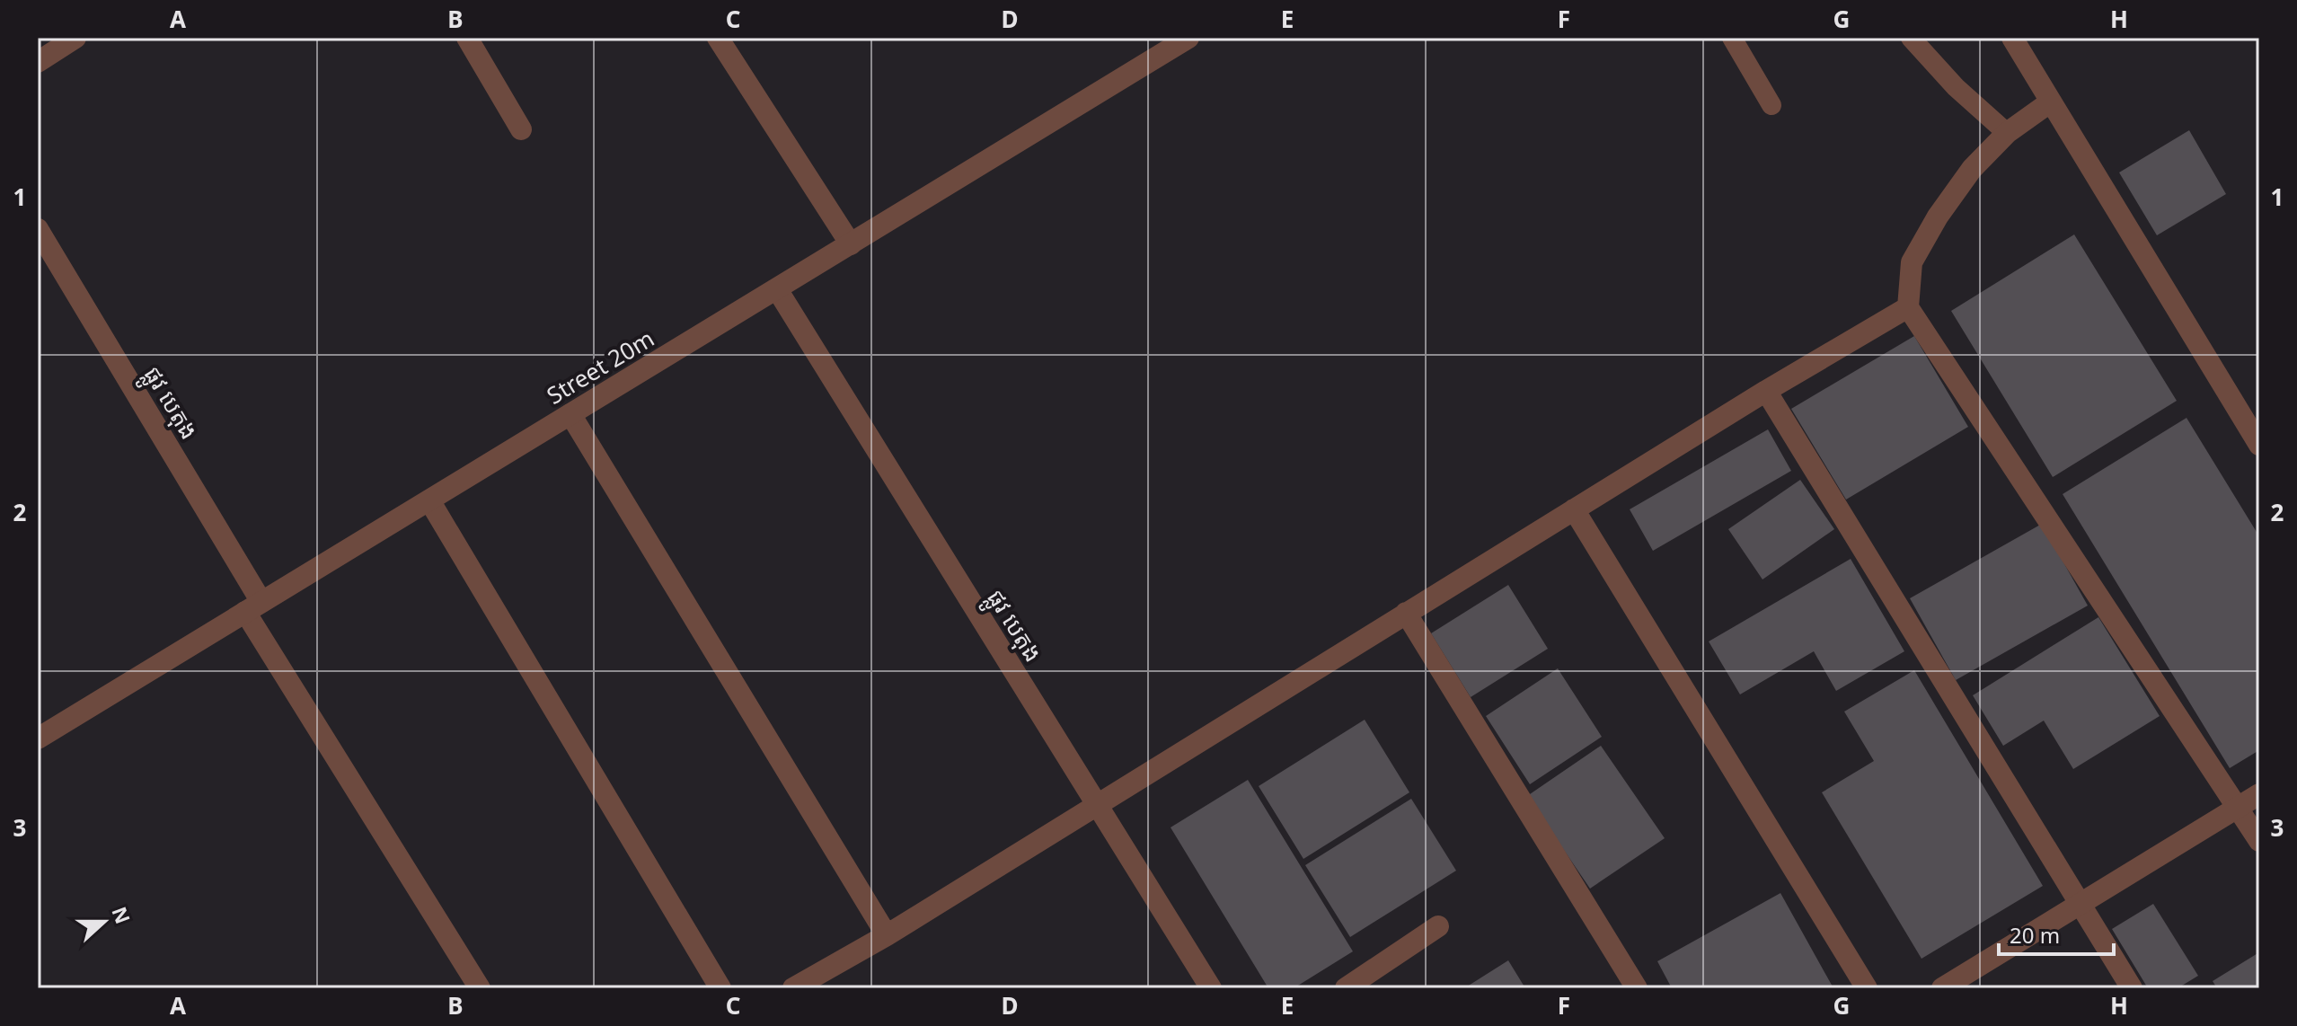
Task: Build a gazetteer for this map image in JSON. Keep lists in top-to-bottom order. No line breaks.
{"streets":{"street":["Street 20m","ផ្លូវ បេតុង"]},"crossings":[["Street 20m","ផ្លូវ បេតុង"]],"scale_bar":"20 m","north":"right","grid":{"columns":["A","B","C","D","E","F","G","H"],"rows":["1","2","3"]}}
